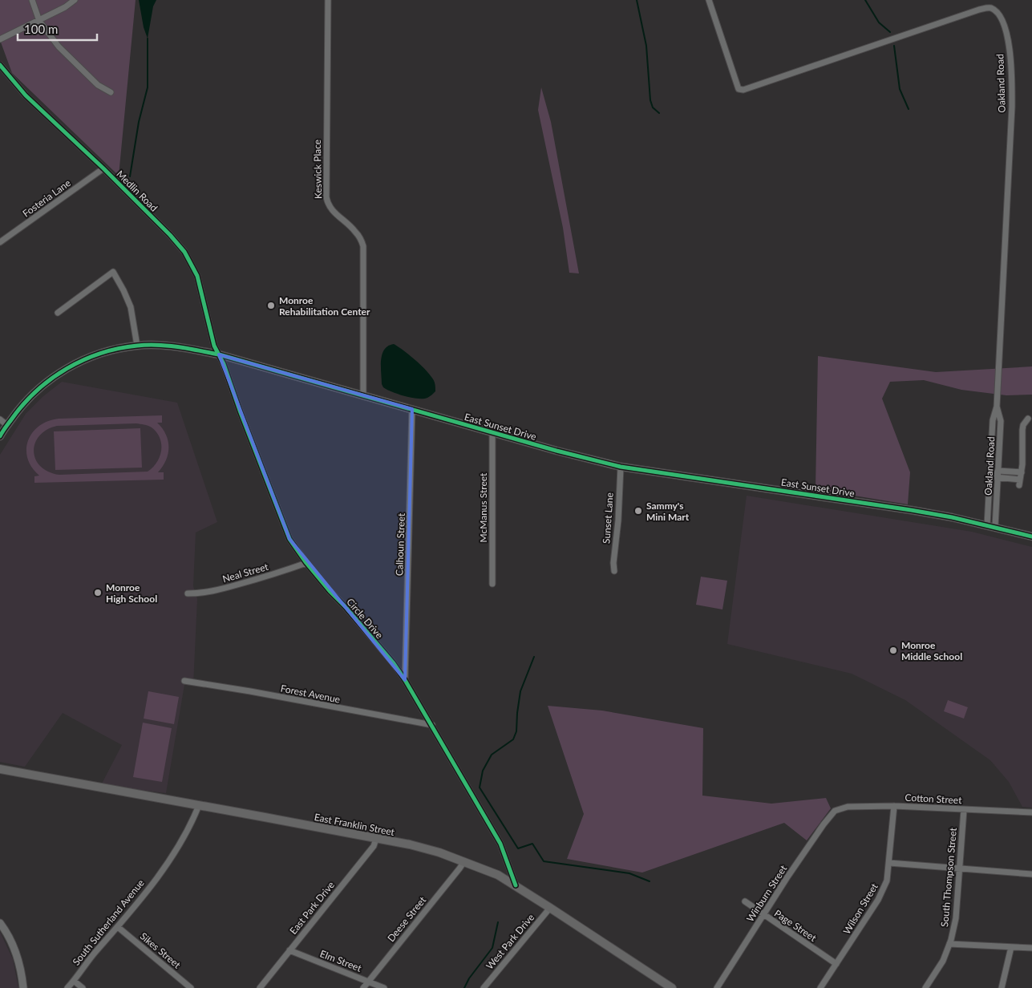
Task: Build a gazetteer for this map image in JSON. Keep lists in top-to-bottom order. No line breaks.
{"streets":{"main road":["East Franklin Street"],"street":["Oakland Road","Keswick Place","Medlin Road","Fosteria Lane","East Sunset Drive","McManus Street","Sunset Lane","Calhoun Street","Neal Street","Circle Drive","Forest Avenue","Cotton Street","South Thompson Street","Winburn Street","East Park Drive","Wilson Street","Deese Street","South Sutherland Avenue","Page Street","West Park Drive","Sikes Street","Elm Street"]},"crossings":[["Oakland Road","East Sunset Drive"],["Keswick Place","East Sunset Drive"],["Medlin Road","Fosteria Lane"],["Medlin Road","East Sunset Drive"],["Medlin Road","Circle Drive"],["East Sunset Drive","McManus Street"],["East Sunset Drive","Sunset Lane"],["East Sunset Drive","Calhoun Street"],["East Sunset Drive","Circle Drive"],["Calhoun Street","Circle Drive"],["Neal Street","Circle Drive"],["Circle Drive","Forest Avenue"],["Circle Drive","East Franklin Street"],["Cotton Street","South Thompson Street"],["Cotton Street","Winburn Street"],["Cotton Street","Wilson Street"],["East Franklin Street","East Park Drive"],["East Franklin Street","Deese Street"],["East Franklin Street","South Sutherland Avenue"],["East Franklin Street","West Park Drive"],["Winburn Street","Page Street"],["East Park Drive","Elm Street"],["Wilson Street","Page Street"],["Deese Street","Elm Street"],["South Sutherland Avenue","Sikes Street"]],"places":["Monroe Rehabilitation Center","Sammy's Mini Mart","Monroe High School","Monroe Middle School"],"scale_bar":"100 m"}
